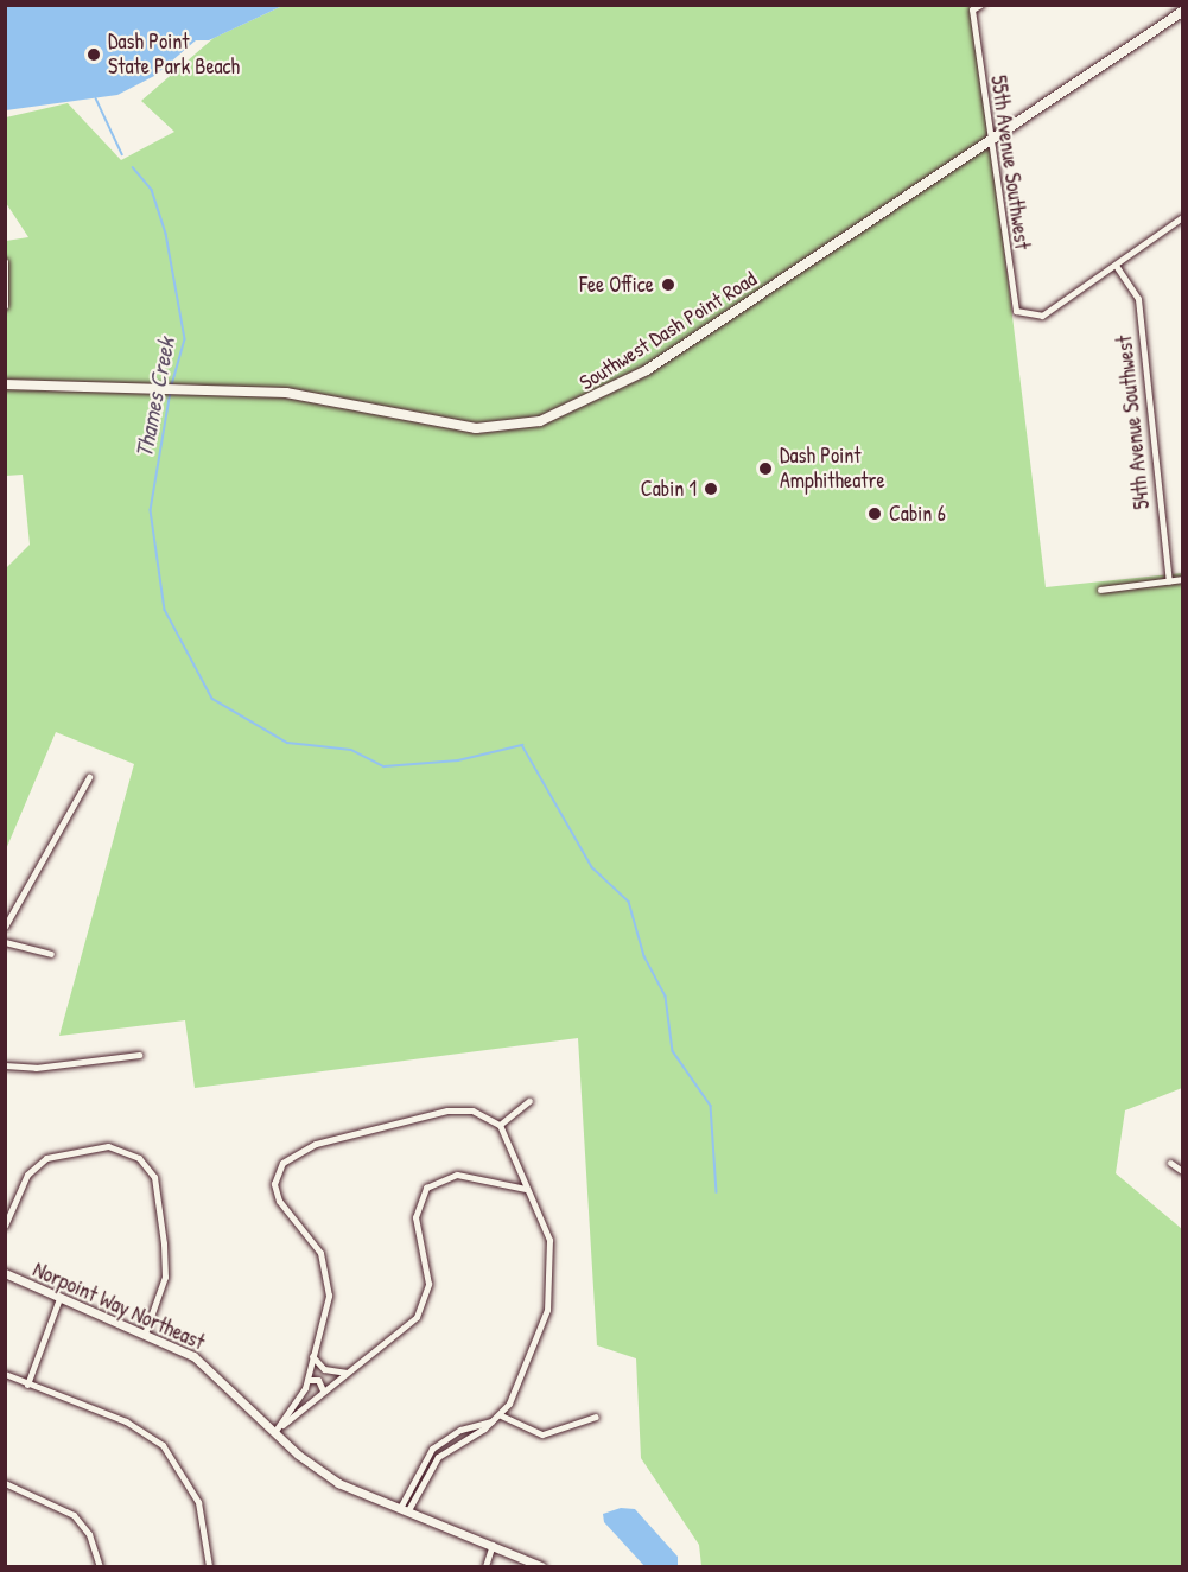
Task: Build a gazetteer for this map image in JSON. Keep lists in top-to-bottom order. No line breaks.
{"streets":{"main road":["Southwest Dash Point Road"],"street":["55th Avenue Southwest","54th Avenue Southwest","Norpoint Way Northeast"]},"crossings":[["55th Avenue Southwest","Southwest Dash Point Road"],["55th Avenue Southwest","54th Avenue Southwest"]],"water":["Thames Creek"],"places":["Dash Point State Park Beach","Fee Office","Dash Point Amphitheatre","Cabin 1","Cabin 6"]}
